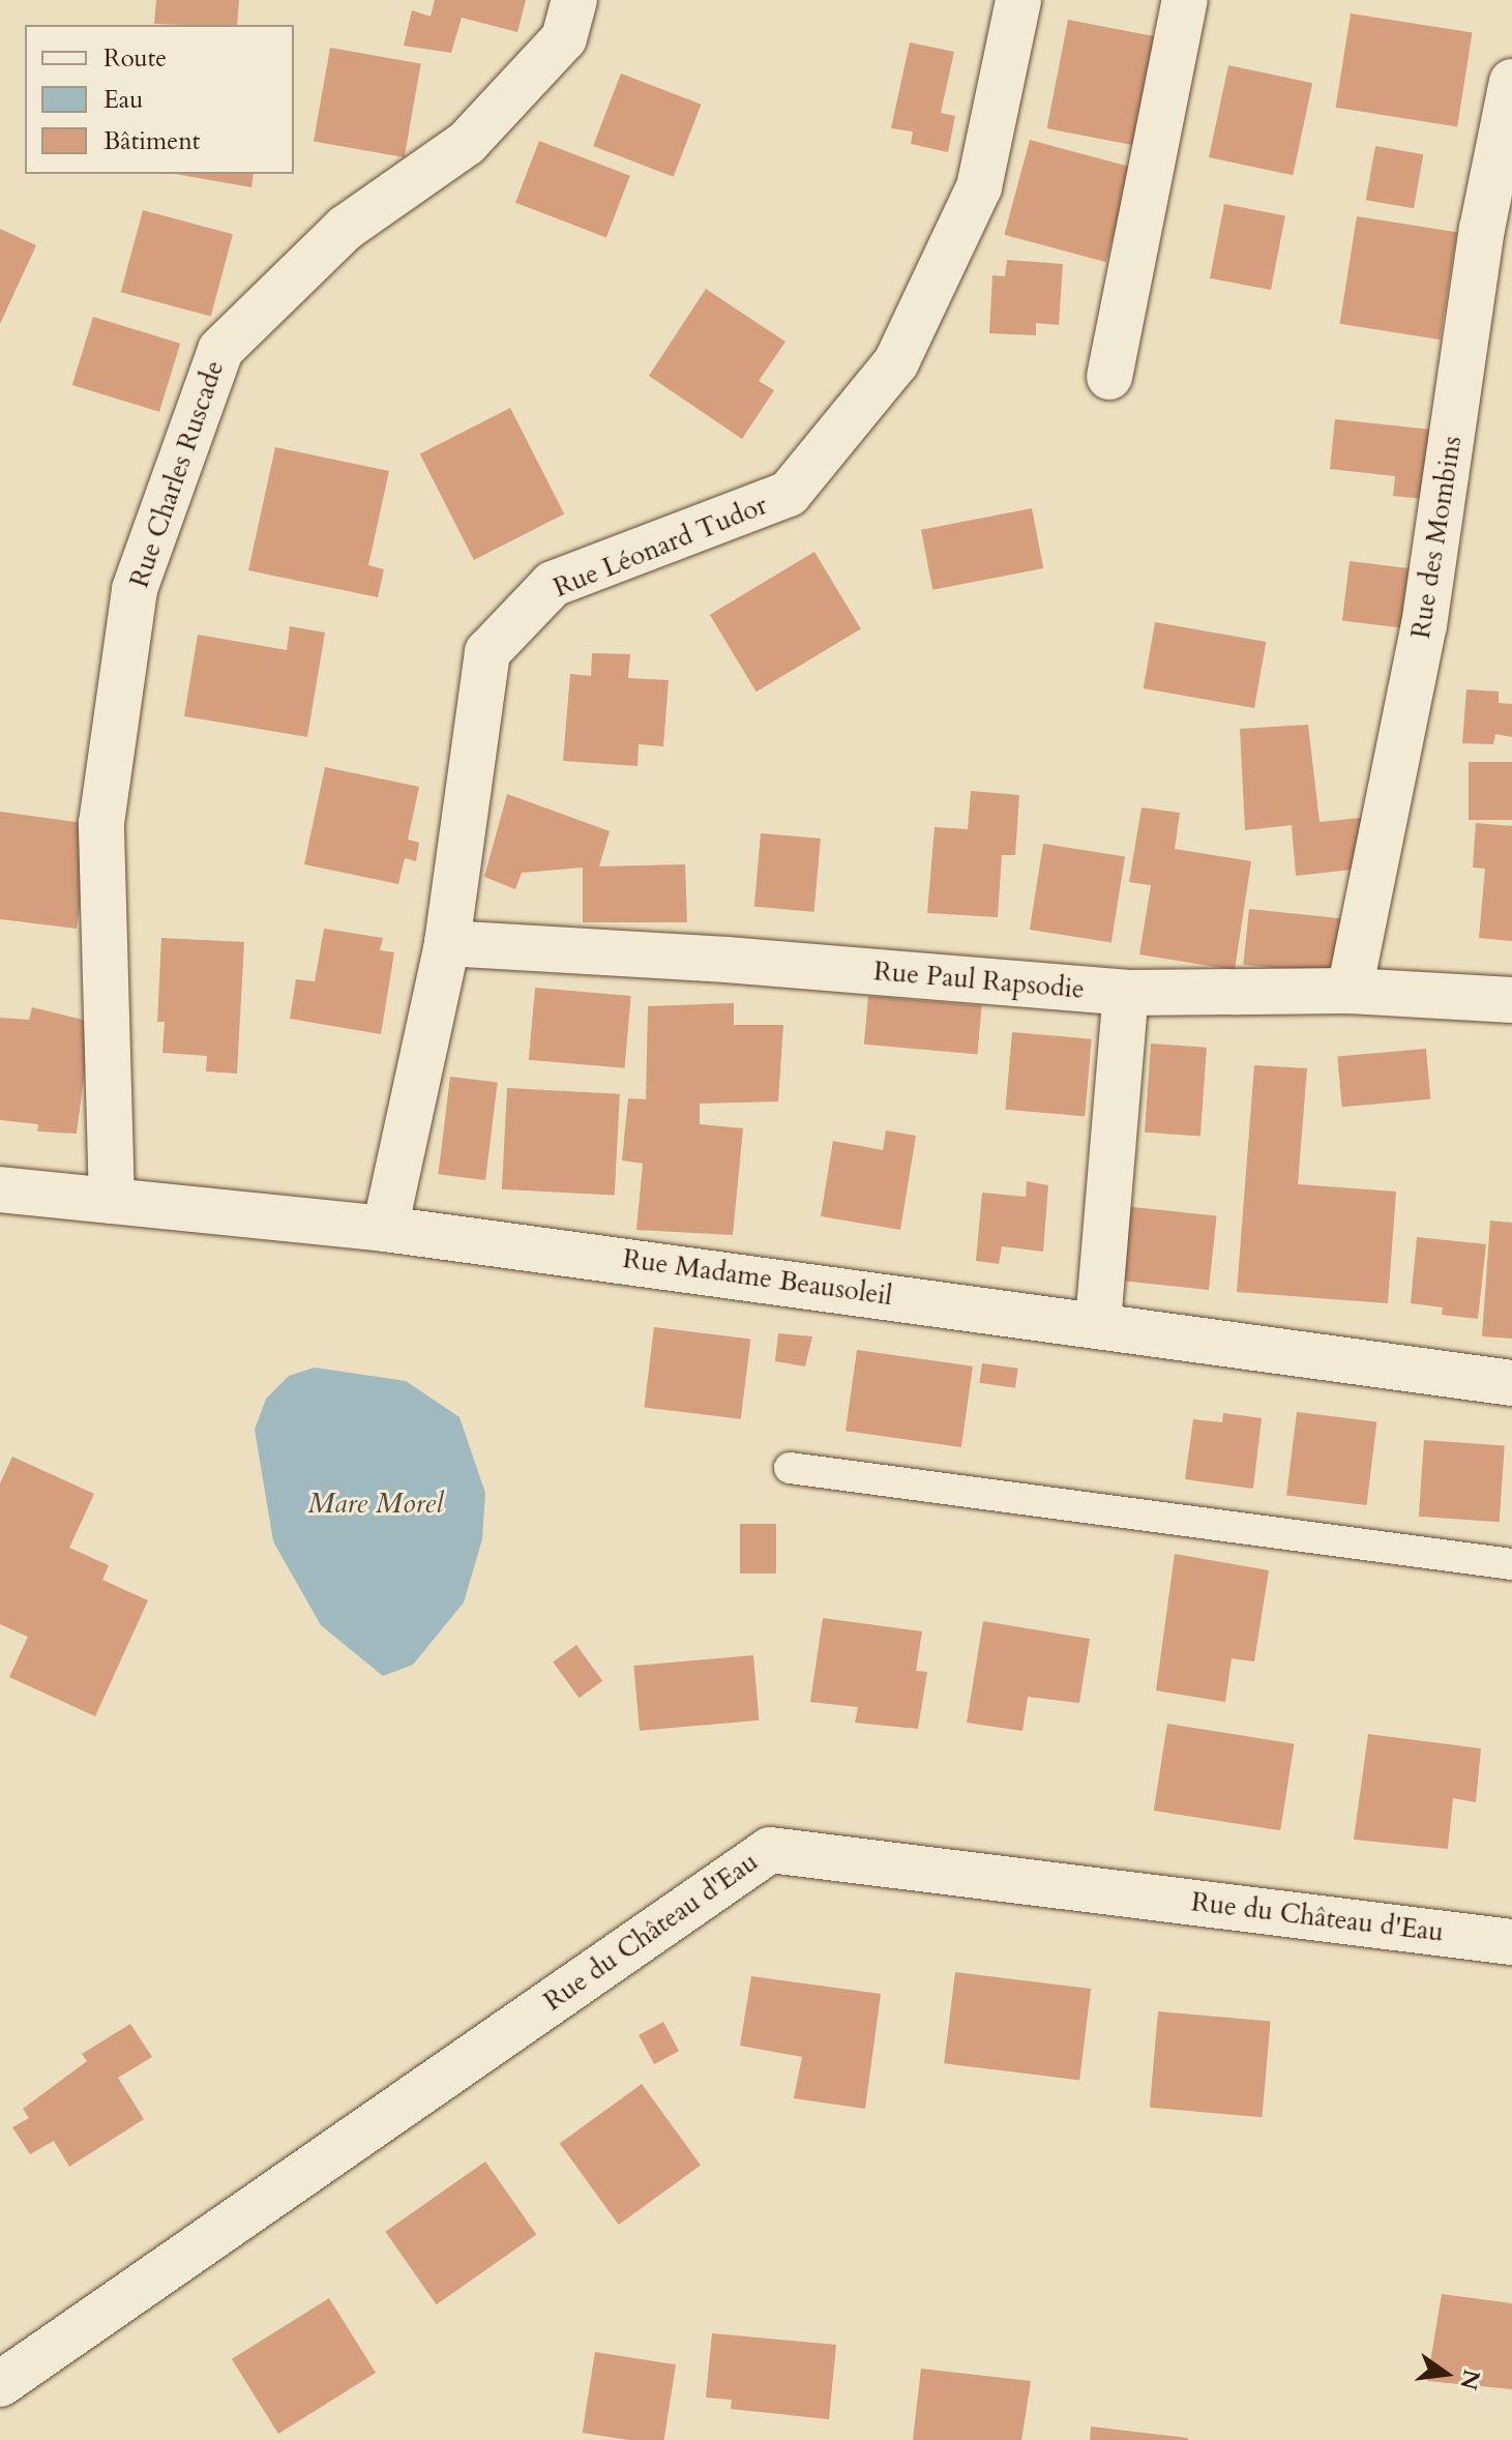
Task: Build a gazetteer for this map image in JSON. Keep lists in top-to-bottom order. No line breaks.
{"streets":{"street":["Rue Charles Ruscade","Rue des Mombins","Rue Léonard Tudor","Rue Paul Rapsodie","Rue Madame Beausoleil","Rue du Château d'Eau"]},"crossings":[["Rue Charles Ruscade","Rue Madame Beausoleil"],["Rue des Mombins","Rue Paul Rapsodie"],["Rue Léonard Tudor","Rue Paul Rapsodie"],["Rue Léonard Tudor","Rue Madame Beausoleil"]],"water":["Mare Morel"],"legend":["Route","Eau","Bâtiment"],"north":"right"}
